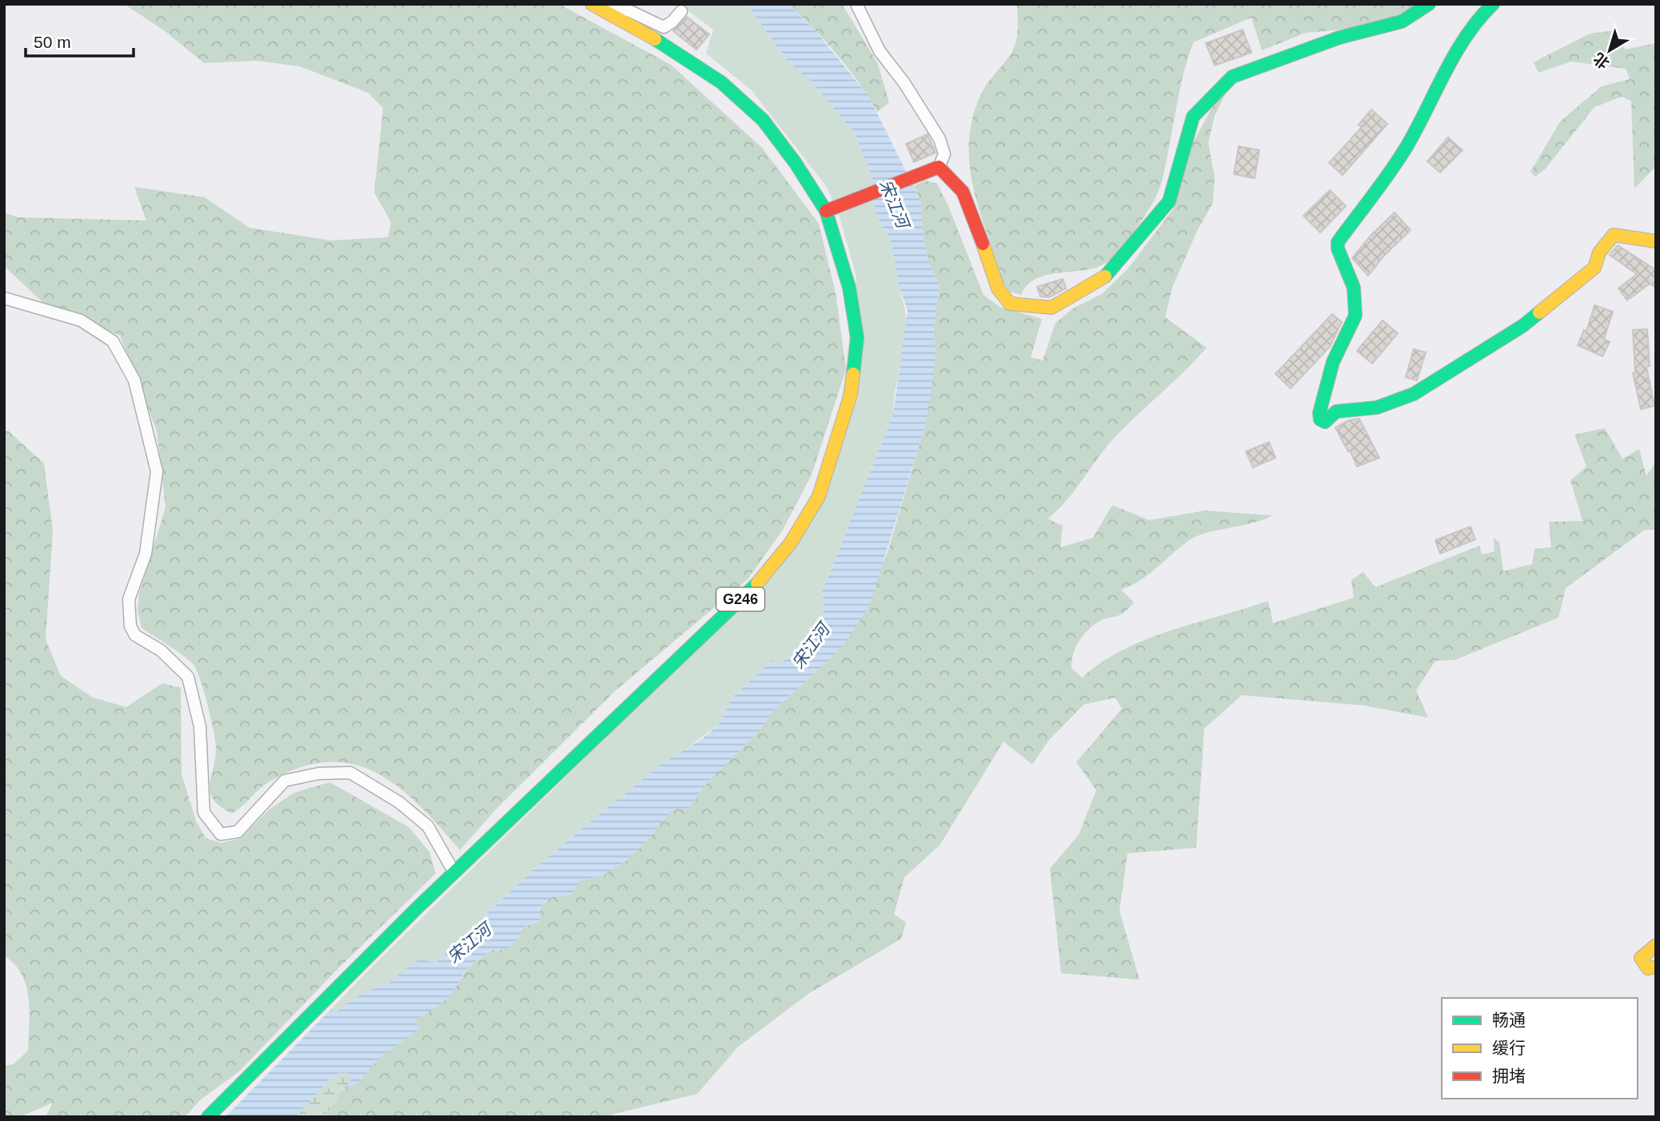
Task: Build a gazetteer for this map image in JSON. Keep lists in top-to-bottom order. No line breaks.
{"streets":{"main road":["G246"]},"water":["宋江河"],"legend":["畅通","缓行","拥堵"],"scale_bar":"50 m","north":"bottom left"}
